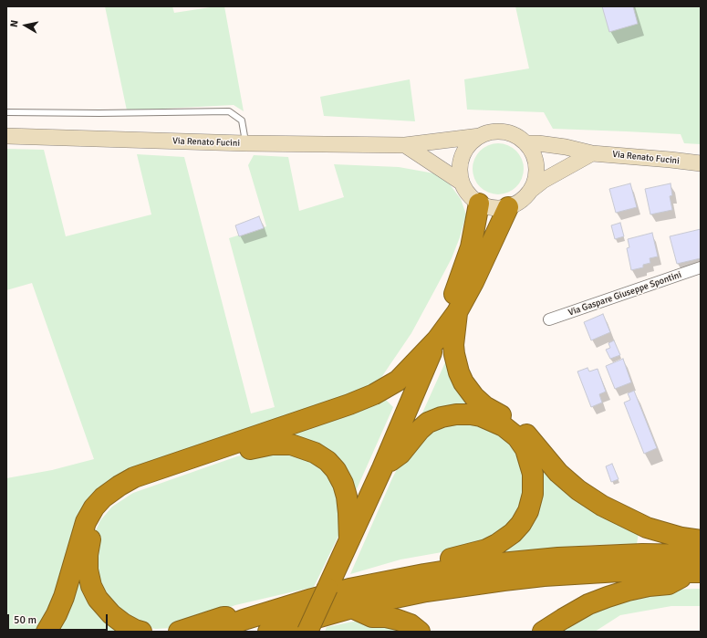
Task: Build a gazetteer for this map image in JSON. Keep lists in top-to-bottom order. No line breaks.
{"streets":{"street":["Via Renato Fucini","Via Gaspare Giuseppe Spontini"]},"scale_bar":"50 m","north":"left"}
